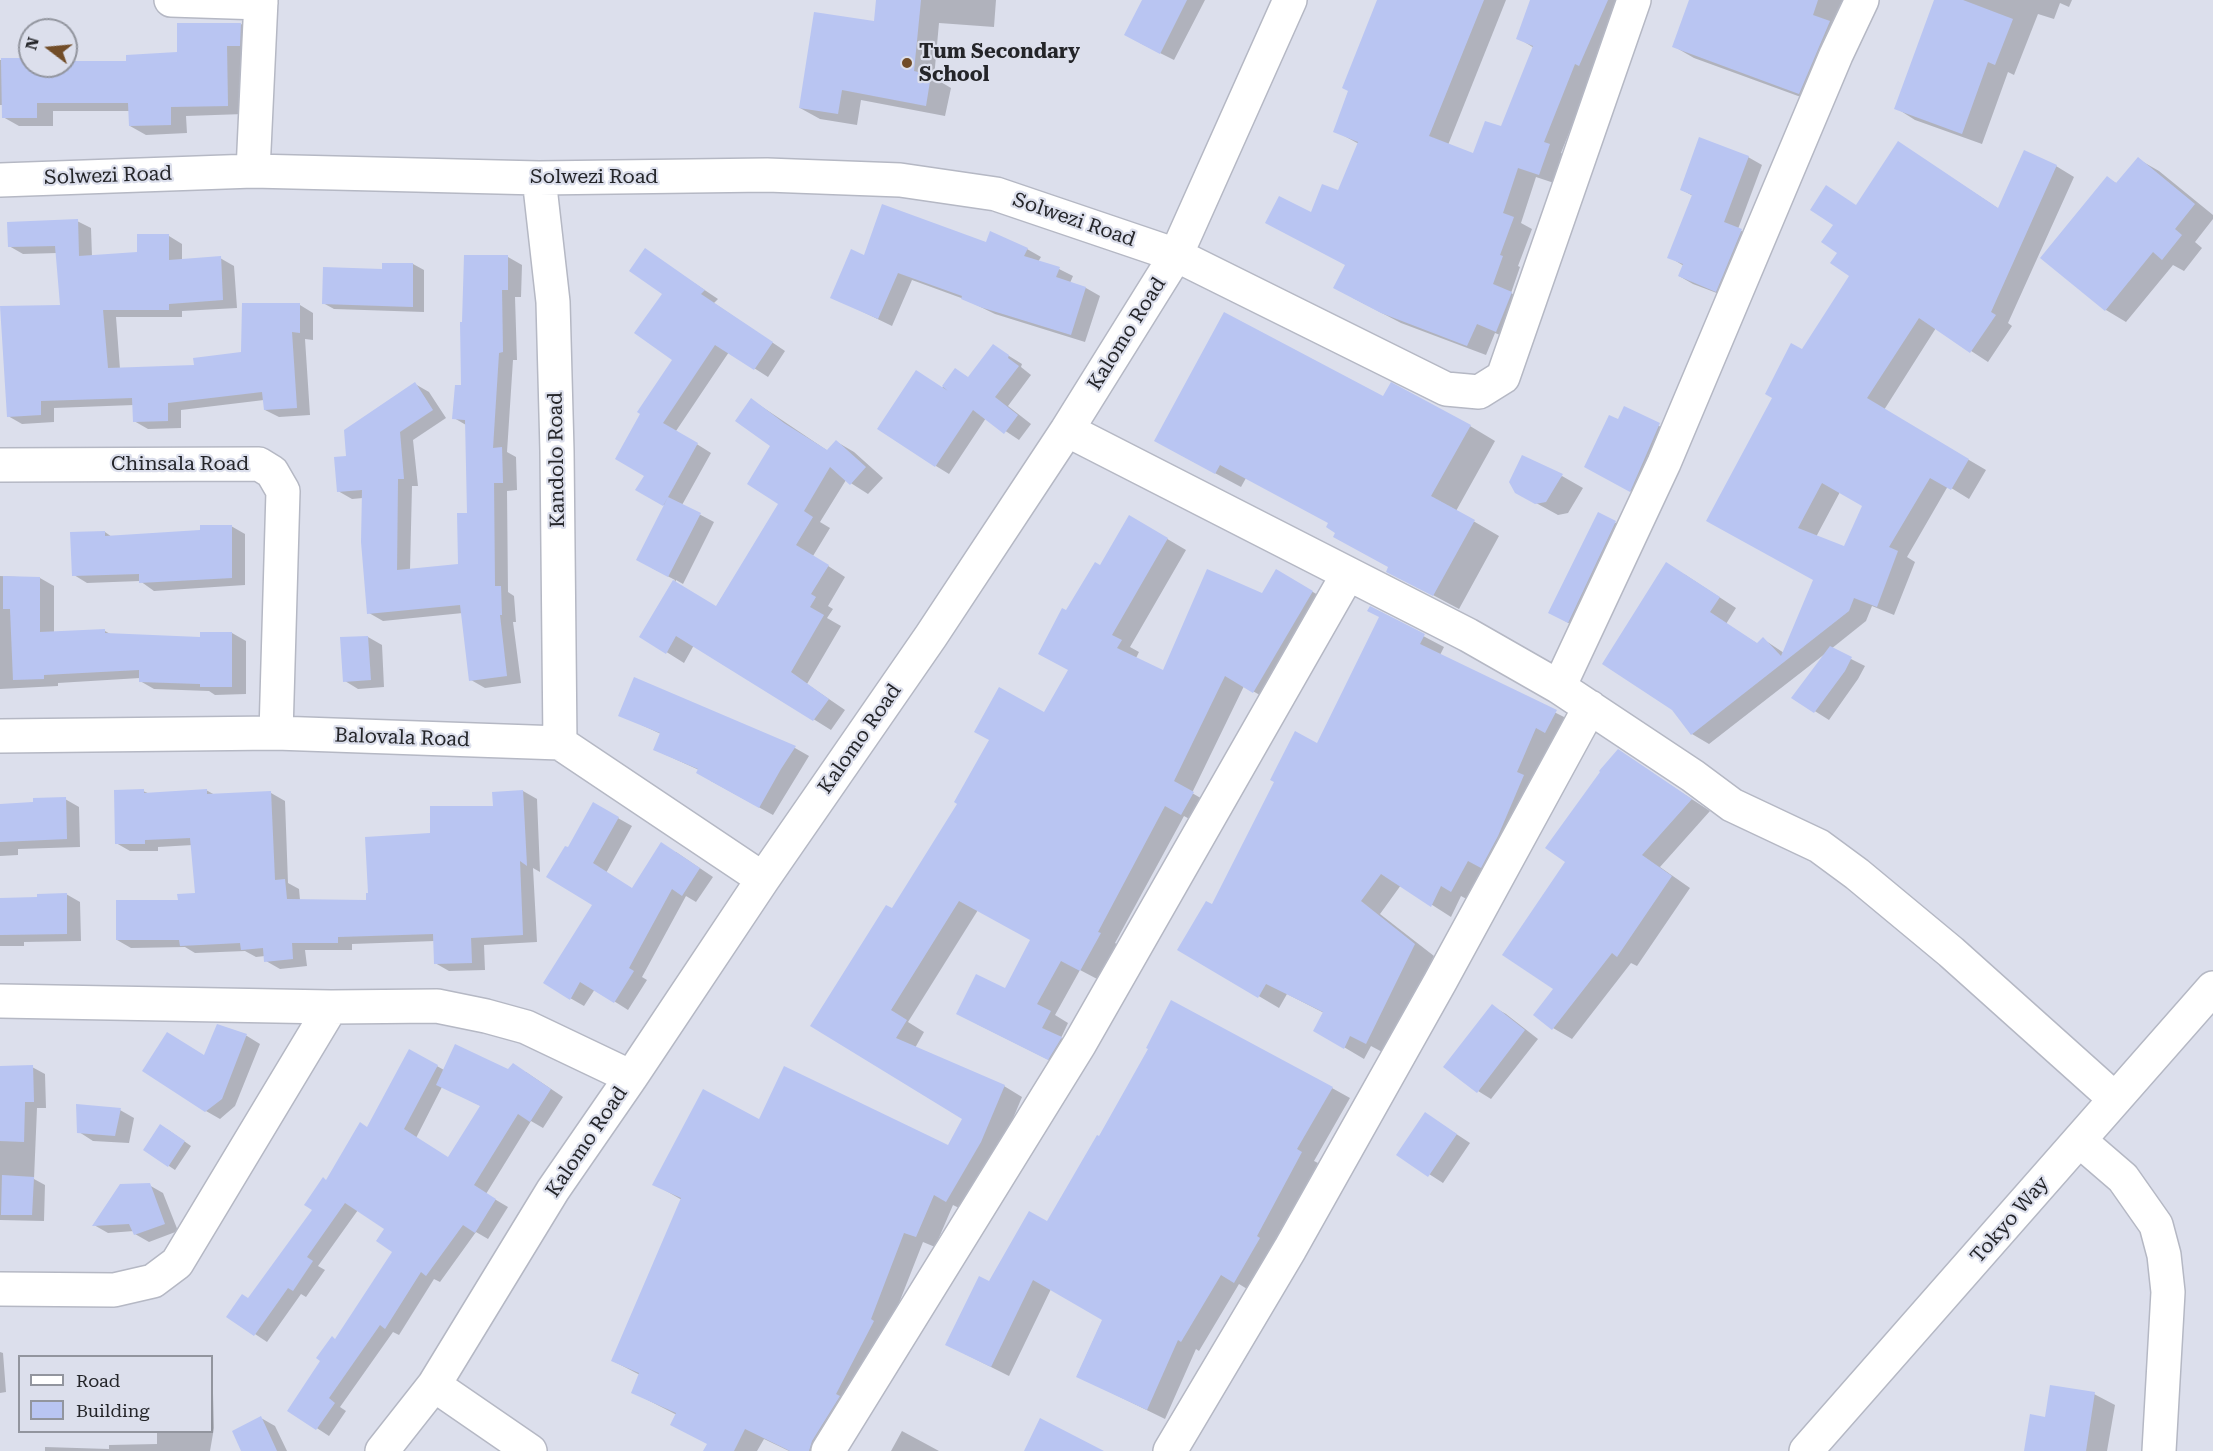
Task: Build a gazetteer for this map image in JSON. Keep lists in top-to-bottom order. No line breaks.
{"streets":{"street":["Solwezi Road","Kalomo Road","Kandolo Road","Chinsala Road","Balovala Road","Tokyo Way"]},"crossings":[["Solwezi Road","Kalomo Road"],["Solwezi Road","Kandolo Road"],["Kandolo Road","Balovala Road"],["Chinsala Road","Balovala Road"]],"places":["Tum Secondary School"],"legend":["Road","Building"],"north":"left"}
